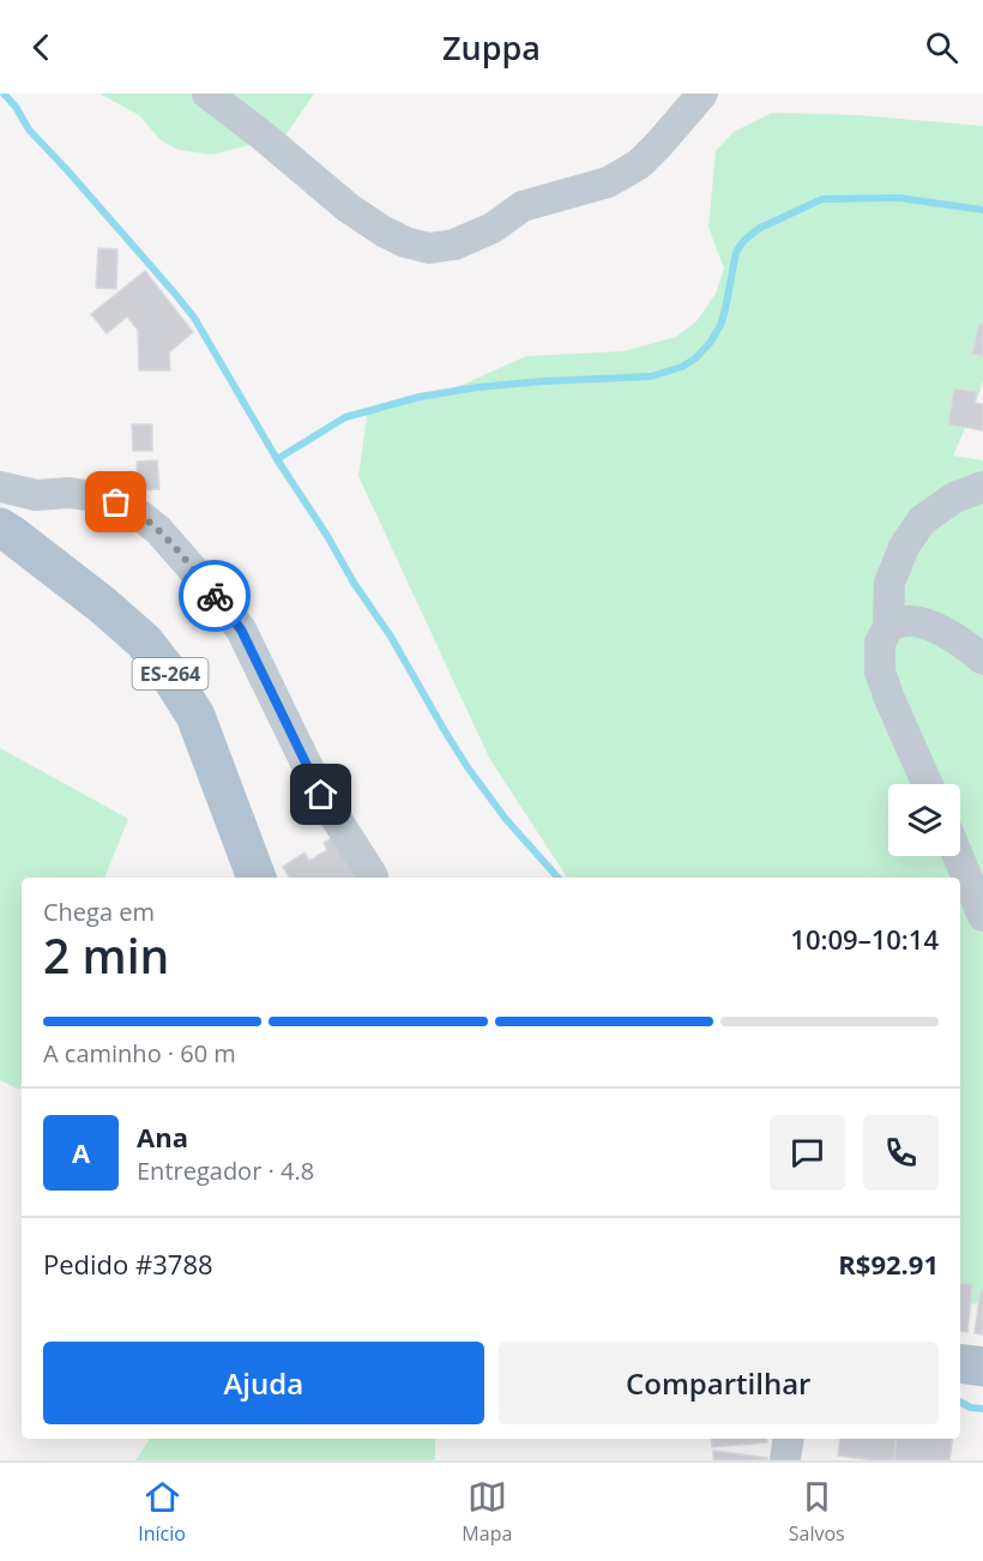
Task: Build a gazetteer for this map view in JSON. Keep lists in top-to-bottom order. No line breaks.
{"streets":{"main road":["ES-264"]},"page":{"header":"Zuppa","heading":["2 min","Chega em","10:09–10:14"],"panel":["Ana","Entregador · 4.8","Pedido #3788","R$92.91"],"bar":"A caminho · 60 m","round":"A","buttons":["Ajuda","Compartilhar"],"tabs":["Início","Mapa","Salvos"]}}
